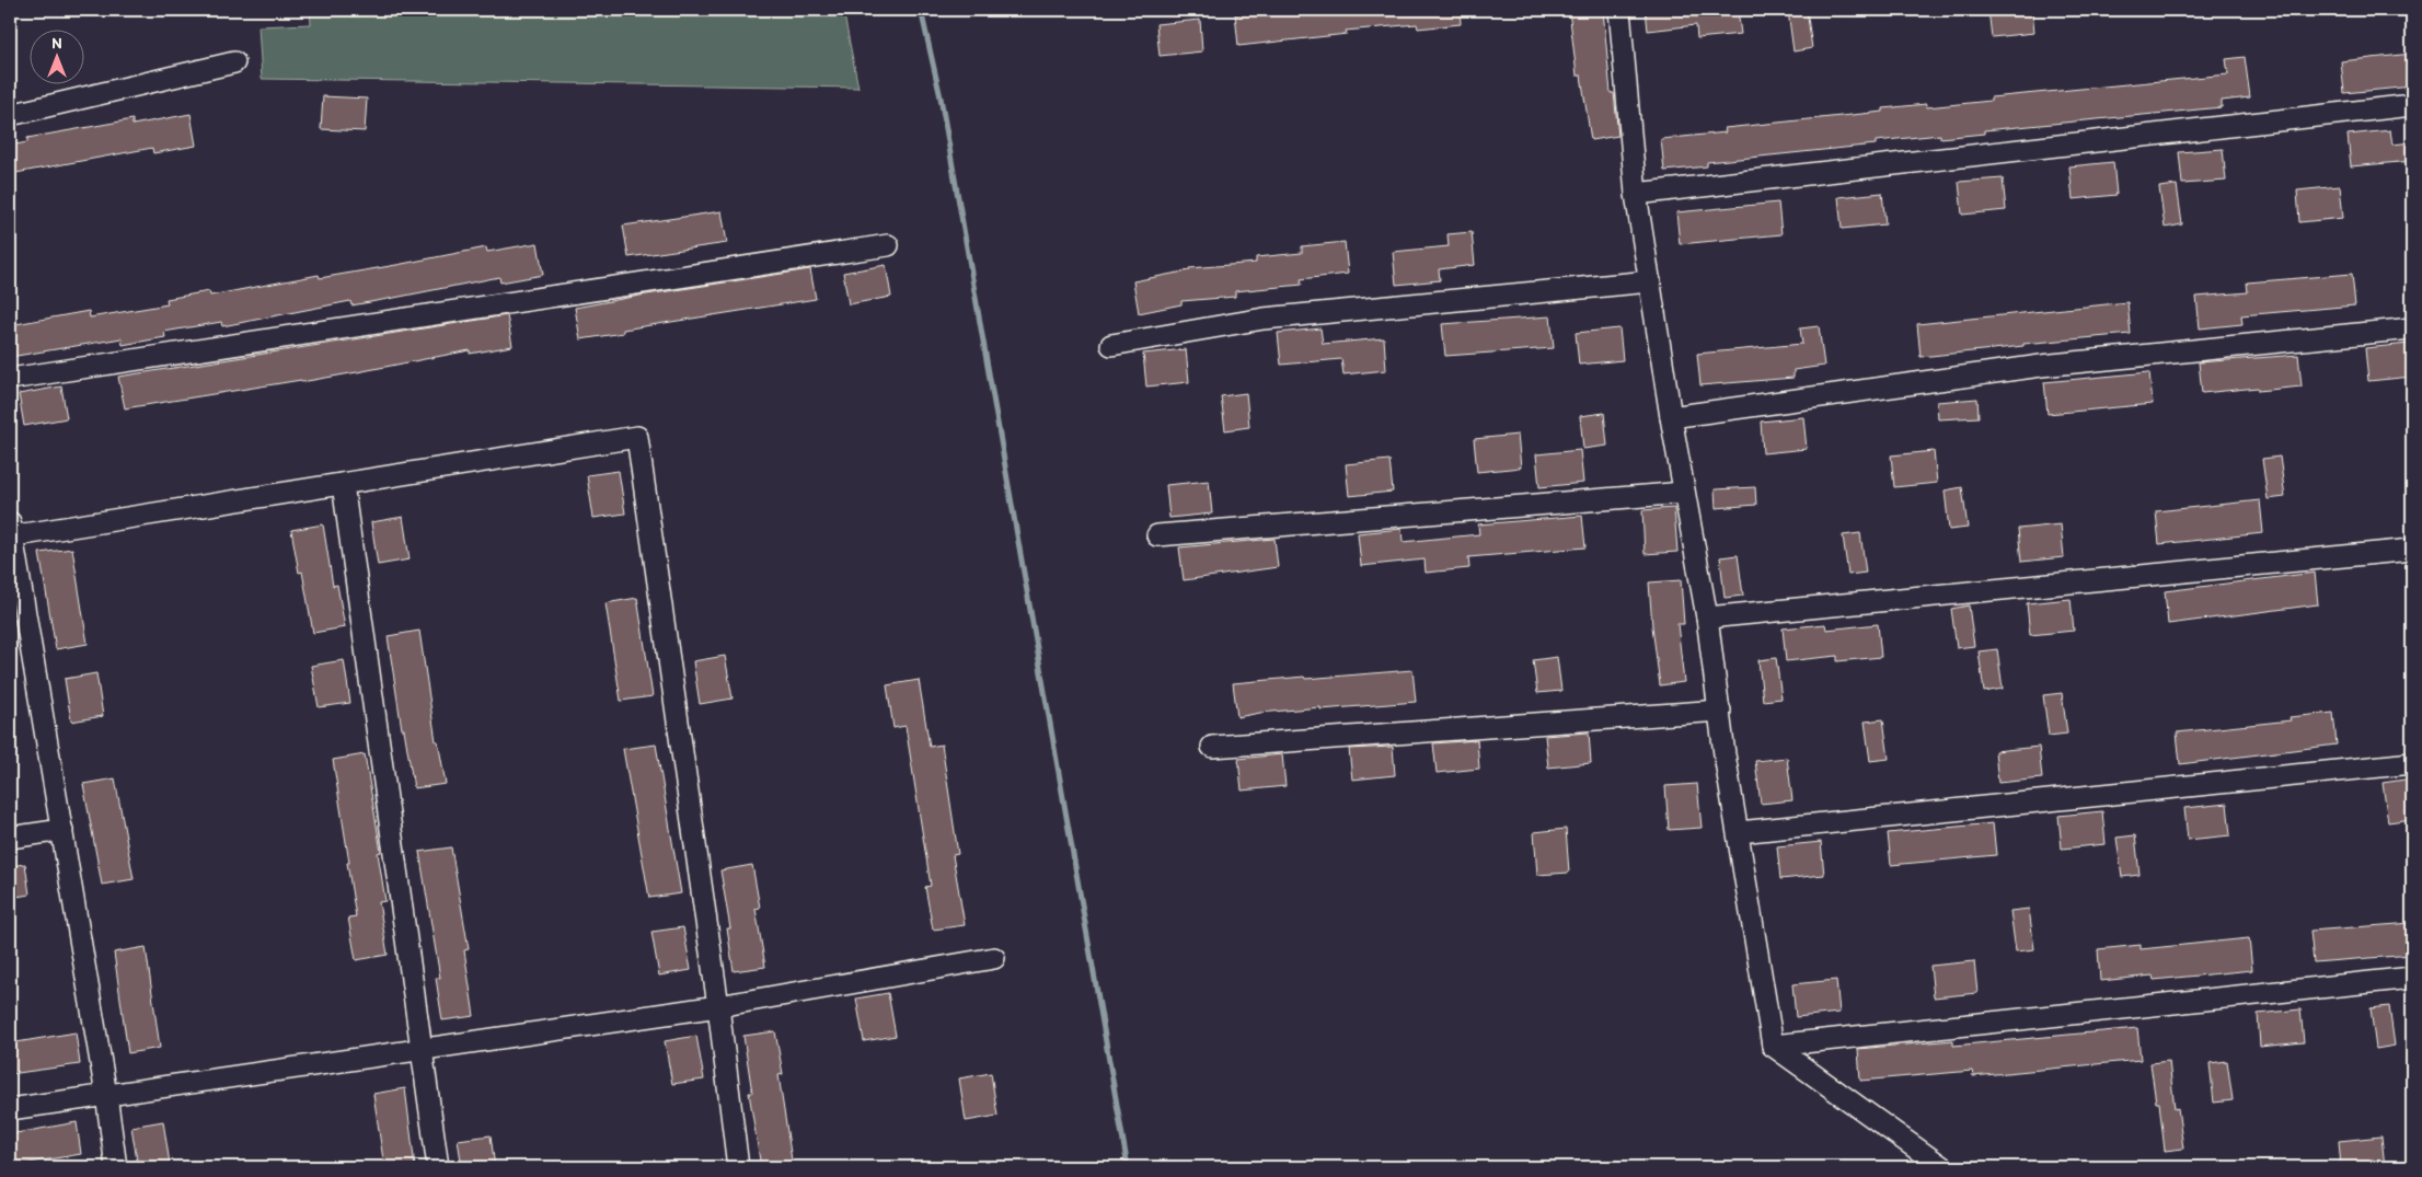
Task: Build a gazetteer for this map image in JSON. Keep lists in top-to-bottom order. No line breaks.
{"north":"top"}
